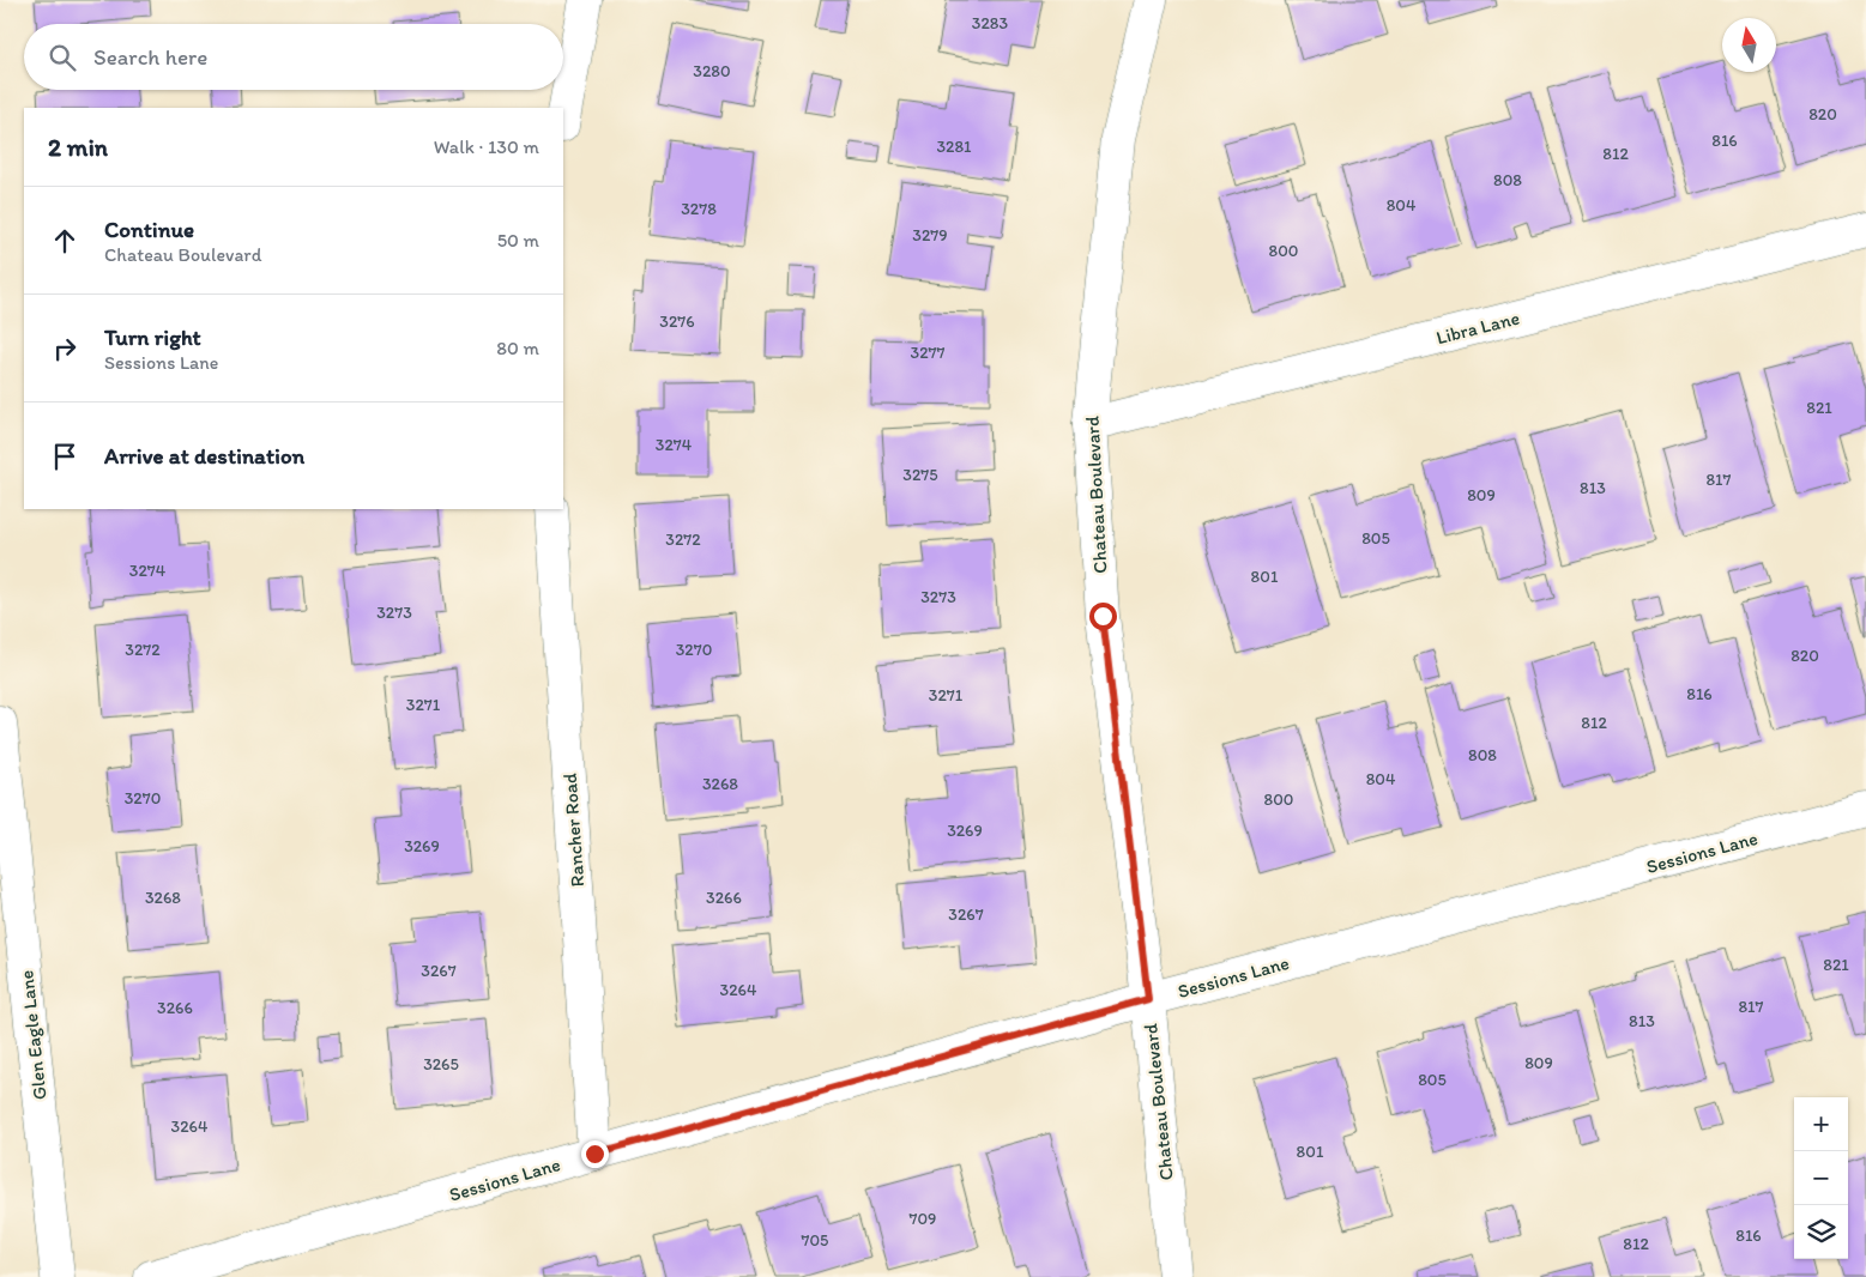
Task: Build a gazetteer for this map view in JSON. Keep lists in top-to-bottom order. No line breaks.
{"streets":{"street":["Libra Lane","Chateau Boulevard","Rancher Road","Sessions Lane","Glen Eagle Lane"]},"crossings":[["Libra Lane","Chateau Boulevard"],["Chateau Boulevard","Sessions Lane"],["Rancher Road","Sessions Lane"]],"house_numbers":["3283","3280","820","816","3281","812","808","804","3278","3279","800","3276","3277","821","3274","3275","817","813","809","805","3272","3274","801","3273","3273","3272","3270","820","816","3271","3271","812","808","804","3268","3270","800","3269","3269","3268","3266","3267","821","3267","3264","817","3266","813","809","3265","805","3264","801","709","816","705","812"],"north":"top","page":{"search":"Search here","heading":["2 min","Walk · 130 m"],"list":[["Continue","Chateau Boulevard","50 m"],["Turn right","Sessions Lane","80 m"],"Arrive at destination"],"map_buttons":["+","−"]}}
